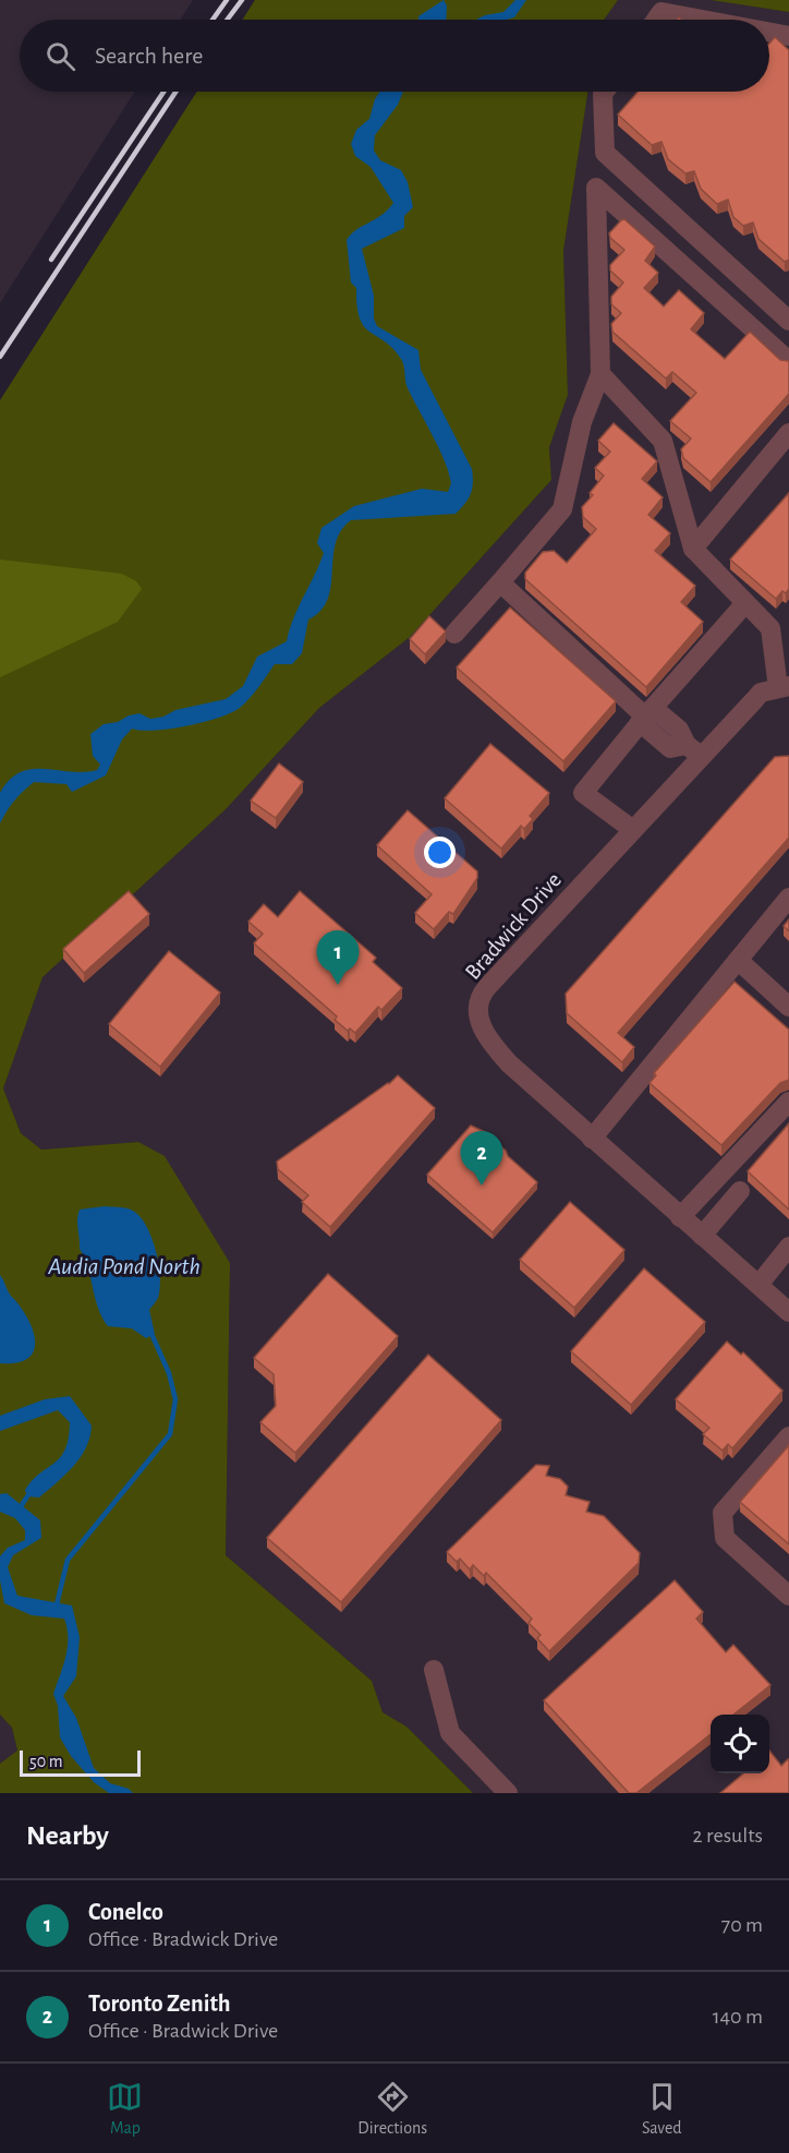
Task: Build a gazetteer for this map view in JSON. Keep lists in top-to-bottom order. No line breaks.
{"streets":{"street":["Bradwick Drive"]},"water":["Audia Pond North"],"scale_bar":"50 m","page":{"search":"Search here","pins":["1","2"],"scale":"50 m","heading":["Nearby","2 results"],"list":[{"mark":"1","name":"Conelco","note":"Office · Bradwick Drive","value":"70 m"},{"mark":"2","name":"Toronto Zenith","note":"Office · Bradwick Drive","value":"140 m"}],"nav":["Map","Directions","Saved"]}}
